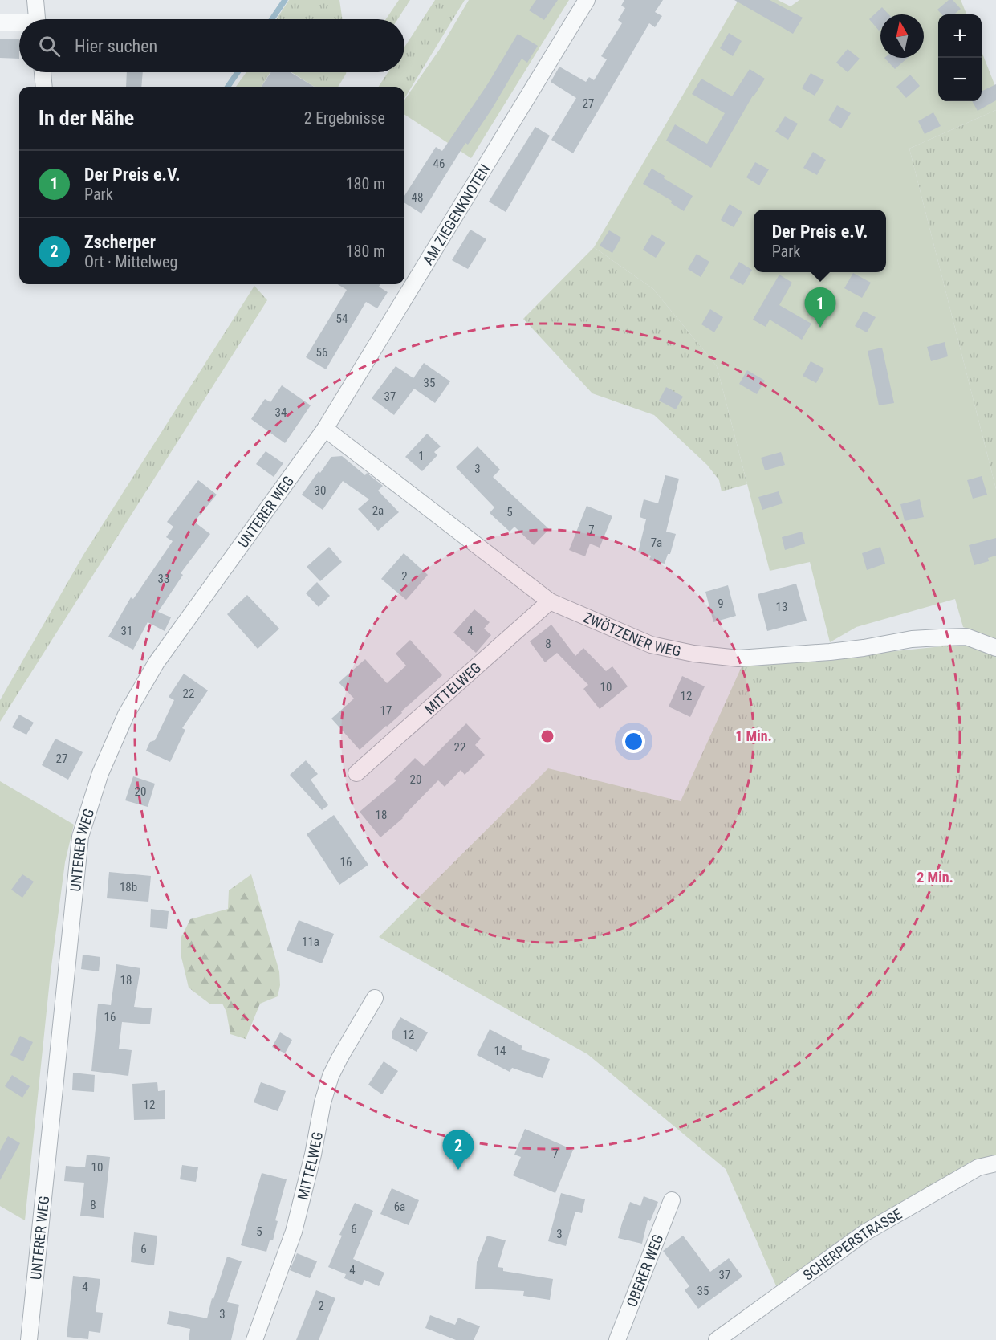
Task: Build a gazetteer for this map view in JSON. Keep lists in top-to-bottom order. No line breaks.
{"streets":{"street":["AM ZIEGENKNOTEN","UNTERER WEG","ZWÖTZENER WEG","MITTELWEG","SCHERPERSTRASSE","OBERER WEG"]},"crossings":[["AM ZIEGENKNOTEN","UNTERER WEG"],["AM ZIEGENKNOTEN","ZWÖTZENER WEG"],["UNTERER WEG","ZWÖTZENER WEG"],["ZWÖTZENER WEG","MITTELWEG"]],"house_numbers":["27","46","48","54","56","35","37","34","1","3","30","2a","5","7","7a","2","33","9","13","31","4","8","10","22","12","17","22","27","20","20","18","16","18b","11a","18","16","12","14","12","7","10","8","6a","6","5","3","6","4","37","4","35","2","3"],"north":"top","page":{"map_buttons":["+","−"],"search":"Hier suchen","heading":["In der Nähe","2 Ergebnisse"],"list":[{"mark":"1","name":"Der Preis e.V.","note":"Park","value":"180 m"},{"mark":"2","name":"Zscherper","note":"Ort · Mittelweg","value":"180 m"}],"popup":["Der Preis e.V.","Park"],"pins":["1","2"]},"rings":["1 Min.","2 Min."]}
